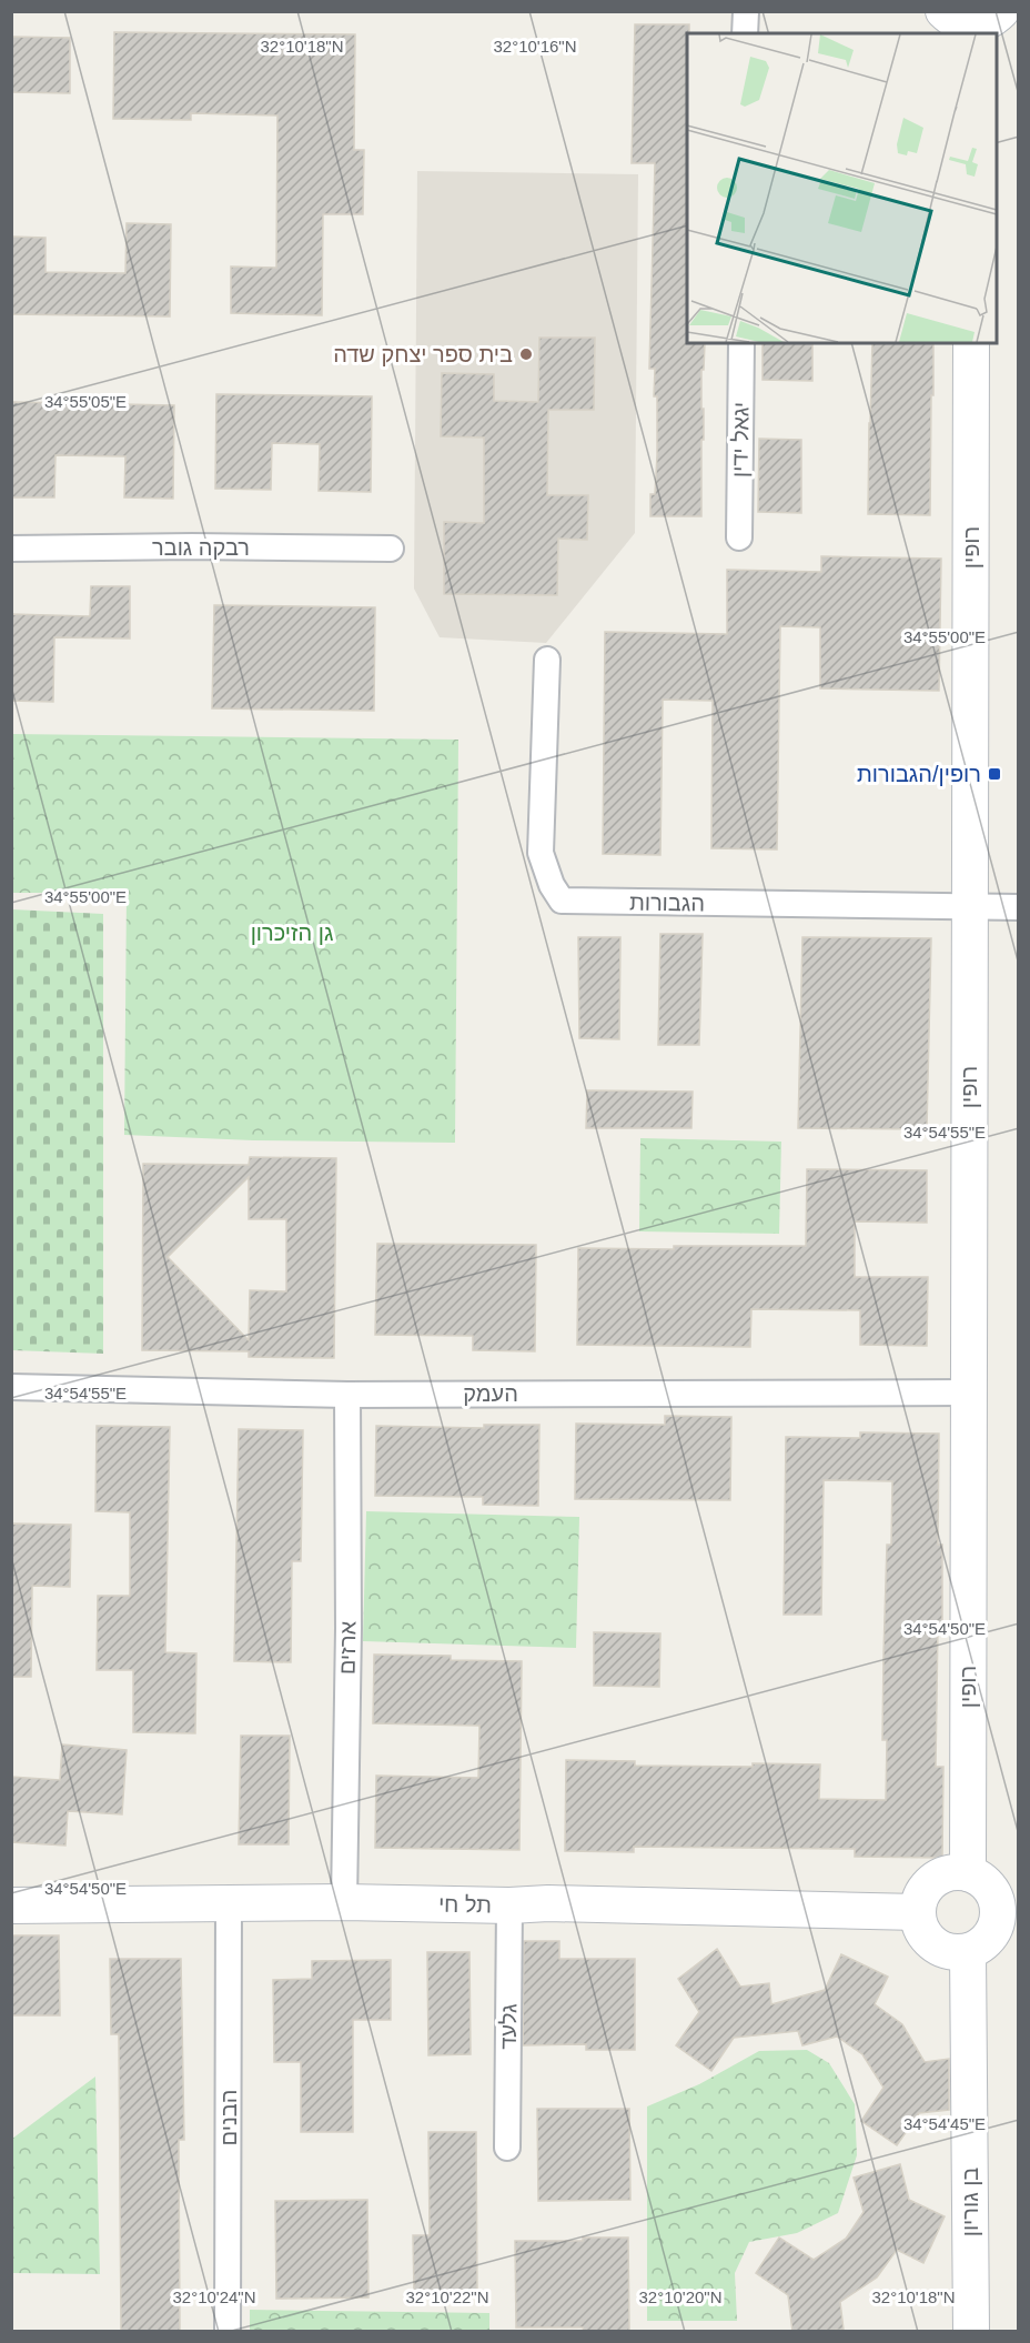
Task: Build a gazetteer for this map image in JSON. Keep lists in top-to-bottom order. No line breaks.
{"streets":{"street":["יגאל ידין","רבקה גובר","רופין","הגבורות","העמק","ארזים","תל חי","גלעד","הבנים","בן גוריון"]},"crossings":[["רופין","הגבורות"],["רופין","העמק"],["רופין","תל חי"],["רופין","בן גוריון"],["העמק","ארזים"],["ארזים","תל חי"],["תל חי","גלעד"],["תל חי","הבנים"],["תל חי","בן גוריון"]],"parks":["גן הזיכרון"],"places":{"other":["בית ספר יצחק שדה"],"transit":["רופין/הגבורות"]},"coordinates":["32°10'18\"N","32°10'16\"N","34°55'05\"E","34°55'00\"E","34°54'55\"E","34°54'50\"E","34°54'45\"E","32°10'24\"N","32°10'22\"N","32°10'20\"N"]}
